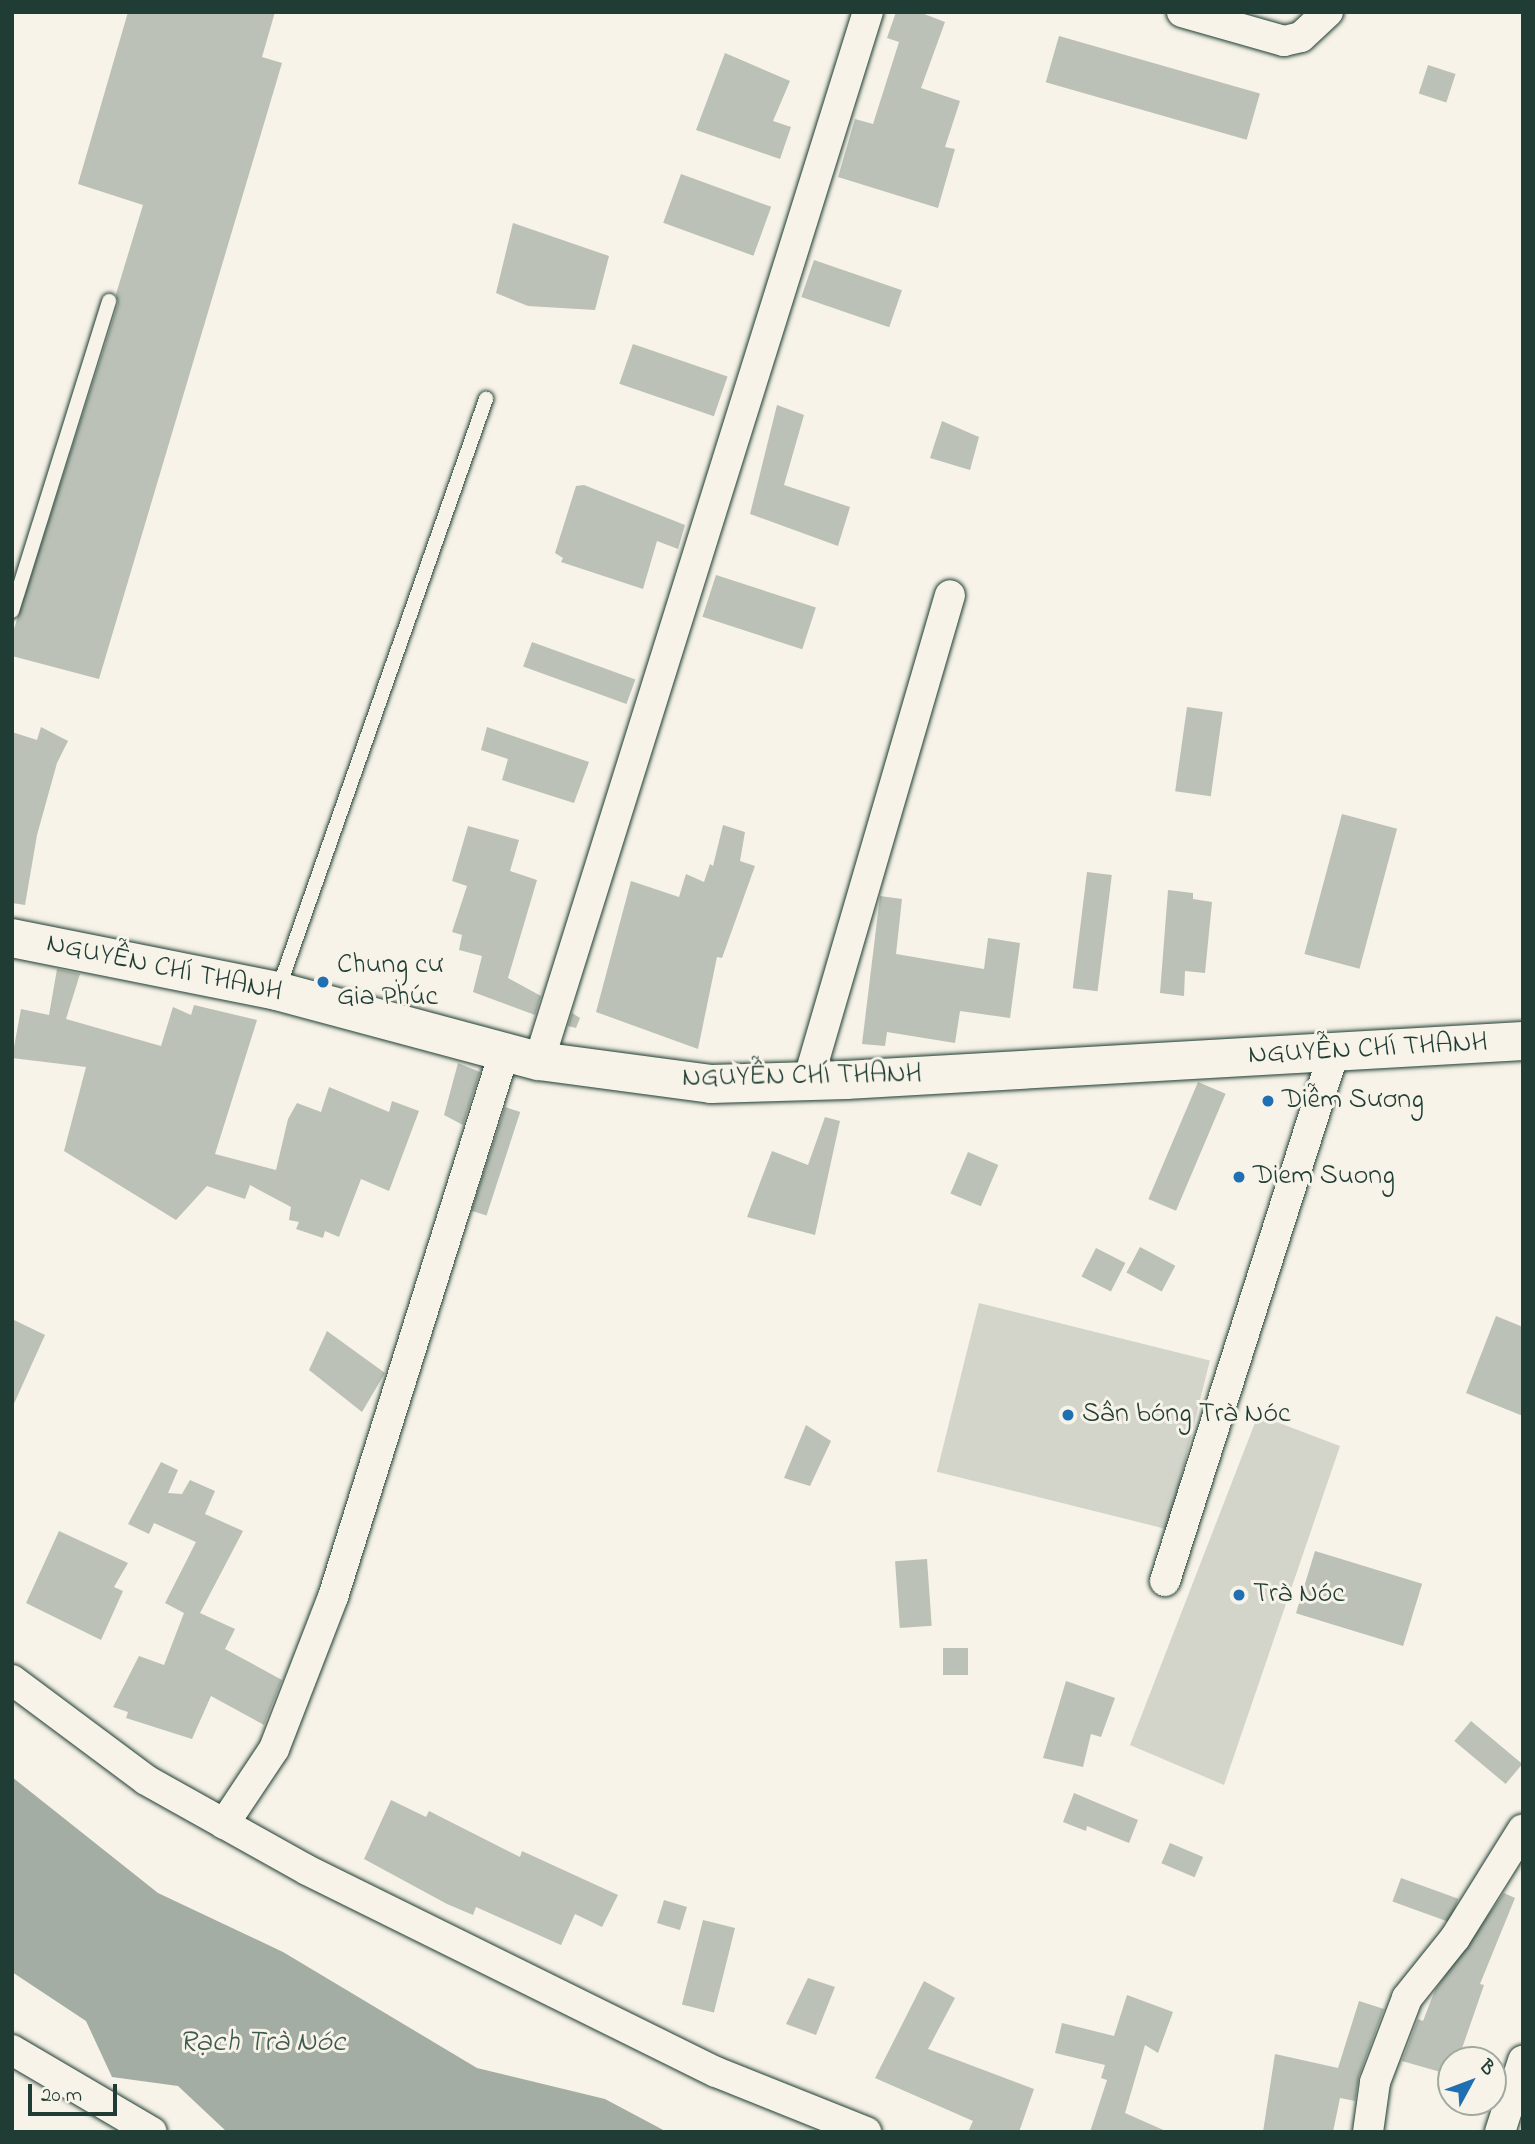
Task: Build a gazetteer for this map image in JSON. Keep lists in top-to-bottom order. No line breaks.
{"streets":{"main road":["NGUYỄN CHÍ THANH"]},"water":["Rạch Trà Nóc"],"places":["Chung cư Gia Phúc","Diễm Sương","Diem Suong","Sân bóng Trà Nóc","Trà Nóc"],"scale_bar":"20 m","north":"top right"}
